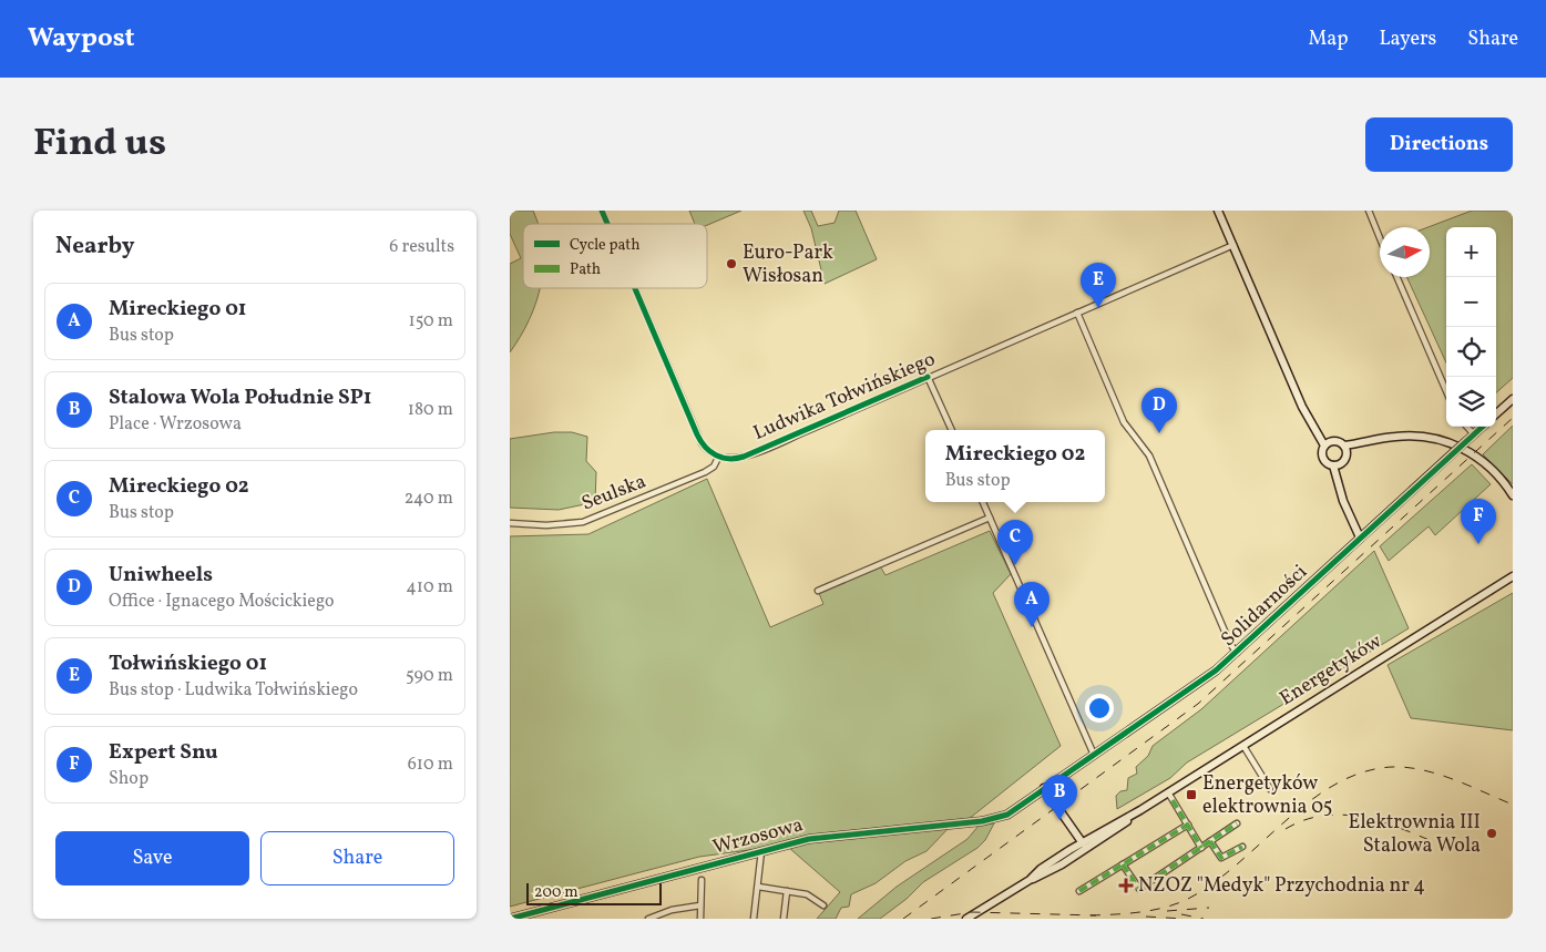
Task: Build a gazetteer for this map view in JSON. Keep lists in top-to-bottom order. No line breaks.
{"streets":{"street":["Ludwika Tołwińskiego","Seulska","Solidarności","Energetyków","Wrzosowa"]},"crossings":[["Ludwika Tołwińskiego","Seulska"],["Solidarności","Wrzosowa"]],"places":{"other":["Euro-Park Wisłosan","Elektrownia III Stalowa Wola"],"transit":["Energetyków elektrownia 05"],"health":["NZOZ \"Medyk\" Przychodnia nr 4"]},"legend":["Cycle path","Path"],"scale_bar":"200 m","north":"right","page":{"header":"Waypost","nav":["Map","Layers","Share"],"title":"Find us","buttons":["Directions",["Save","Share"]],"heading":["Nearby","6 results"],"map_buttons":["+","−"],"pins":["E","D","F","C","A","B"],"list":[{"mark":"A","name":"Mireckiego 01","note":"Bus stop","value":"150 m"},{"mark":"B","name":"Stalowa Wola Południe SP1","note":"Place · Wrzosowa","value":"180 m"},{"mark":"C","name":"Mireckiego 02","note":"Bus stop","value":"240 m"},{"mark":"D","name":"Uniwheels","note":"Office · Ignacego Mościckiego","value":"410 m"},{"mark":"E","name":"Tołwińskiego 01","note":"Bus stop · Ludwika Tołwińskiego","value":"590 m"},{"mark":"F","name":"Expert Snu","note":"Shop","value":"610 m"}],"popup":["Mireckiego 02","Bus stop"],"scale":"200 m"}}
